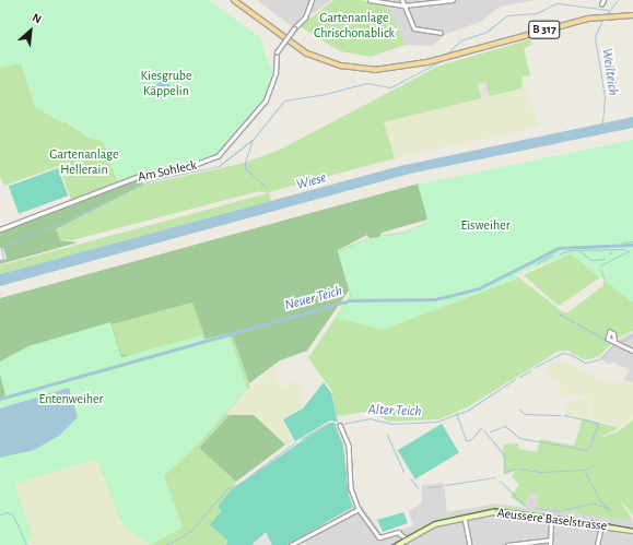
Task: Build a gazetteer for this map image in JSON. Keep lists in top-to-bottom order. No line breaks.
{"streets":{"main road":["B 317","Aeussere Baselstrasse"],"street":["Am Sohleck"]},"water":["Weilteich","Wiese","Neuer Teich","Alter Teich"],"parks":["Gartenanlage Chrischonablick","Kiesgrube Käppelin","Gartenanlage Hellerain","Eisweiher","Entenweiher"],"north":"top right"}
